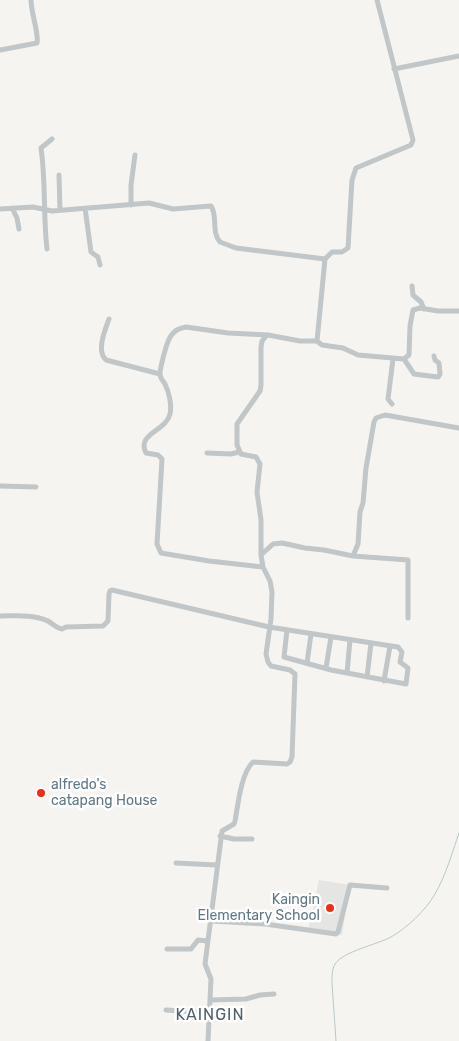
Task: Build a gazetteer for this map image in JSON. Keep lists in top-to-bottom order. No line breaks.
{"districts":["KAINGIN"],"places":["alfredo's catapang House","Kaingin Elementary School"]}
